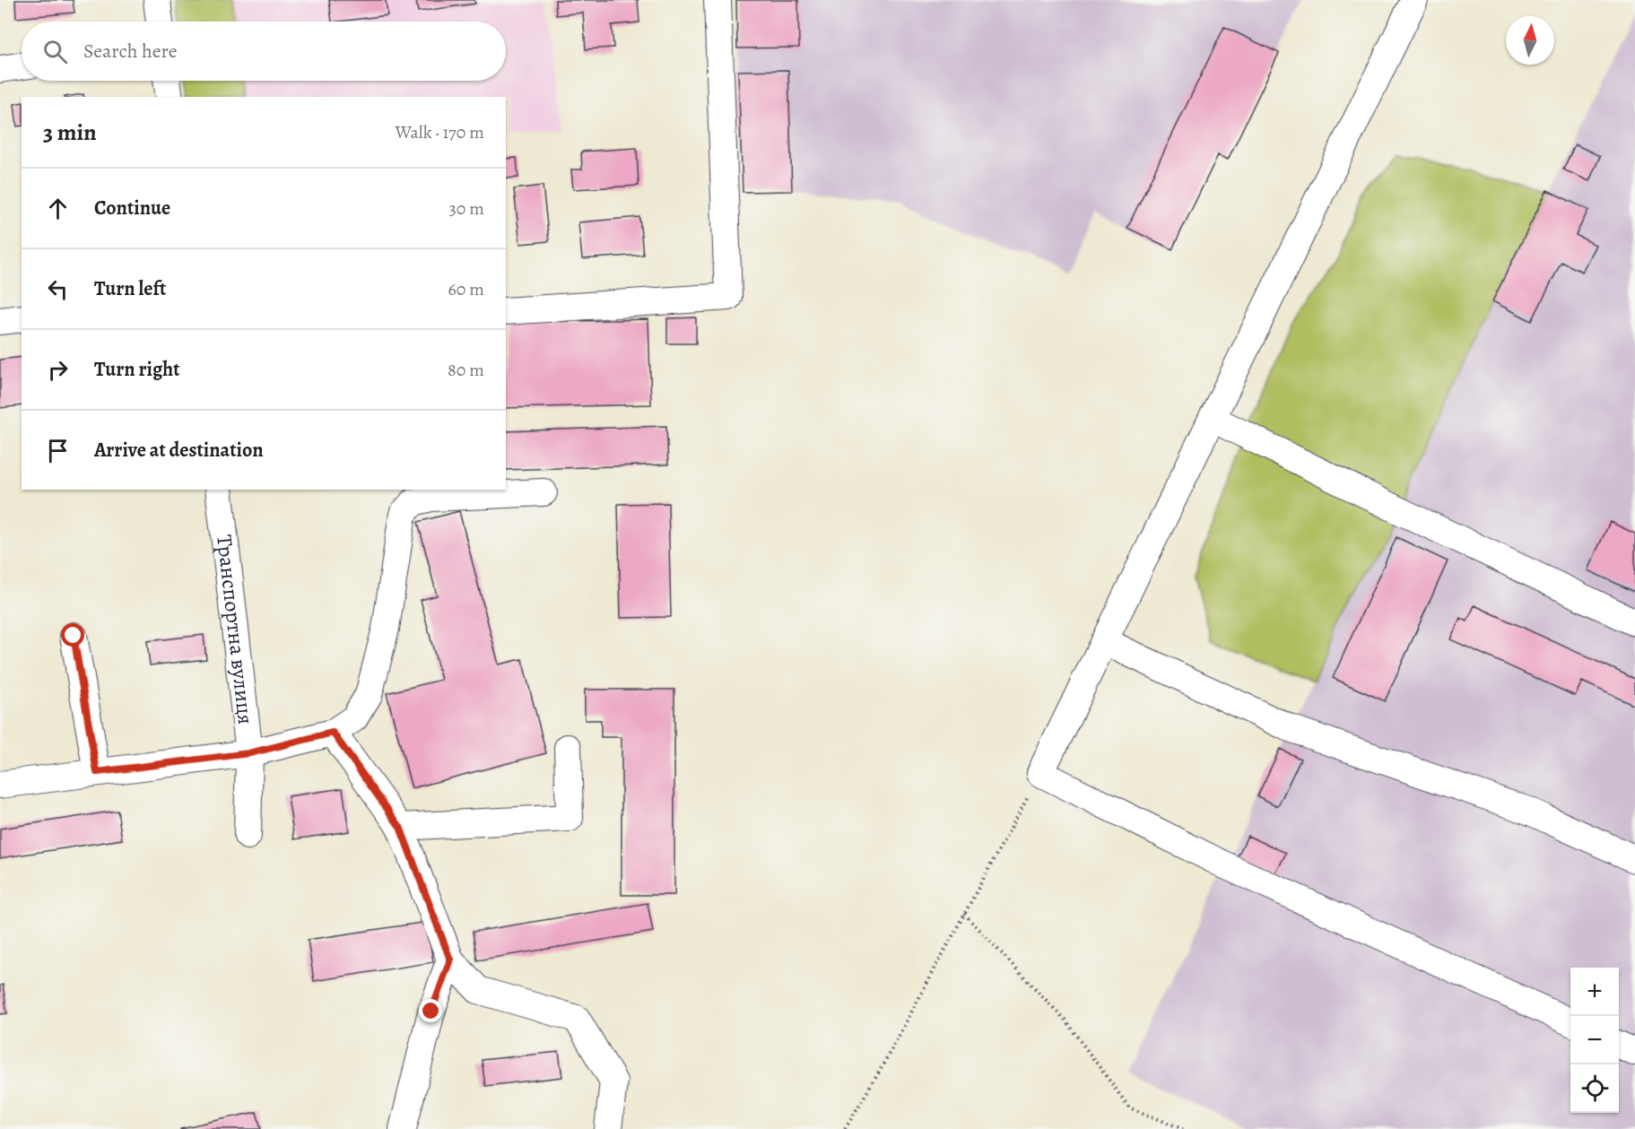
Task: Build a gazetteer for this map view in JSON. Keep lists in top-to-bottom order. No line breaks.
{"streets":{"street":["Транспортна вулиця"]},"north":"top","page":{"search":"Search here","heading":["3 min","Walk · 170 m"],"list":[["Continue","30 m"],["Turn left","60 m"],["Turn right","80 m"],"Arrive at destination"],"map_buttons":["+","−"]}}
